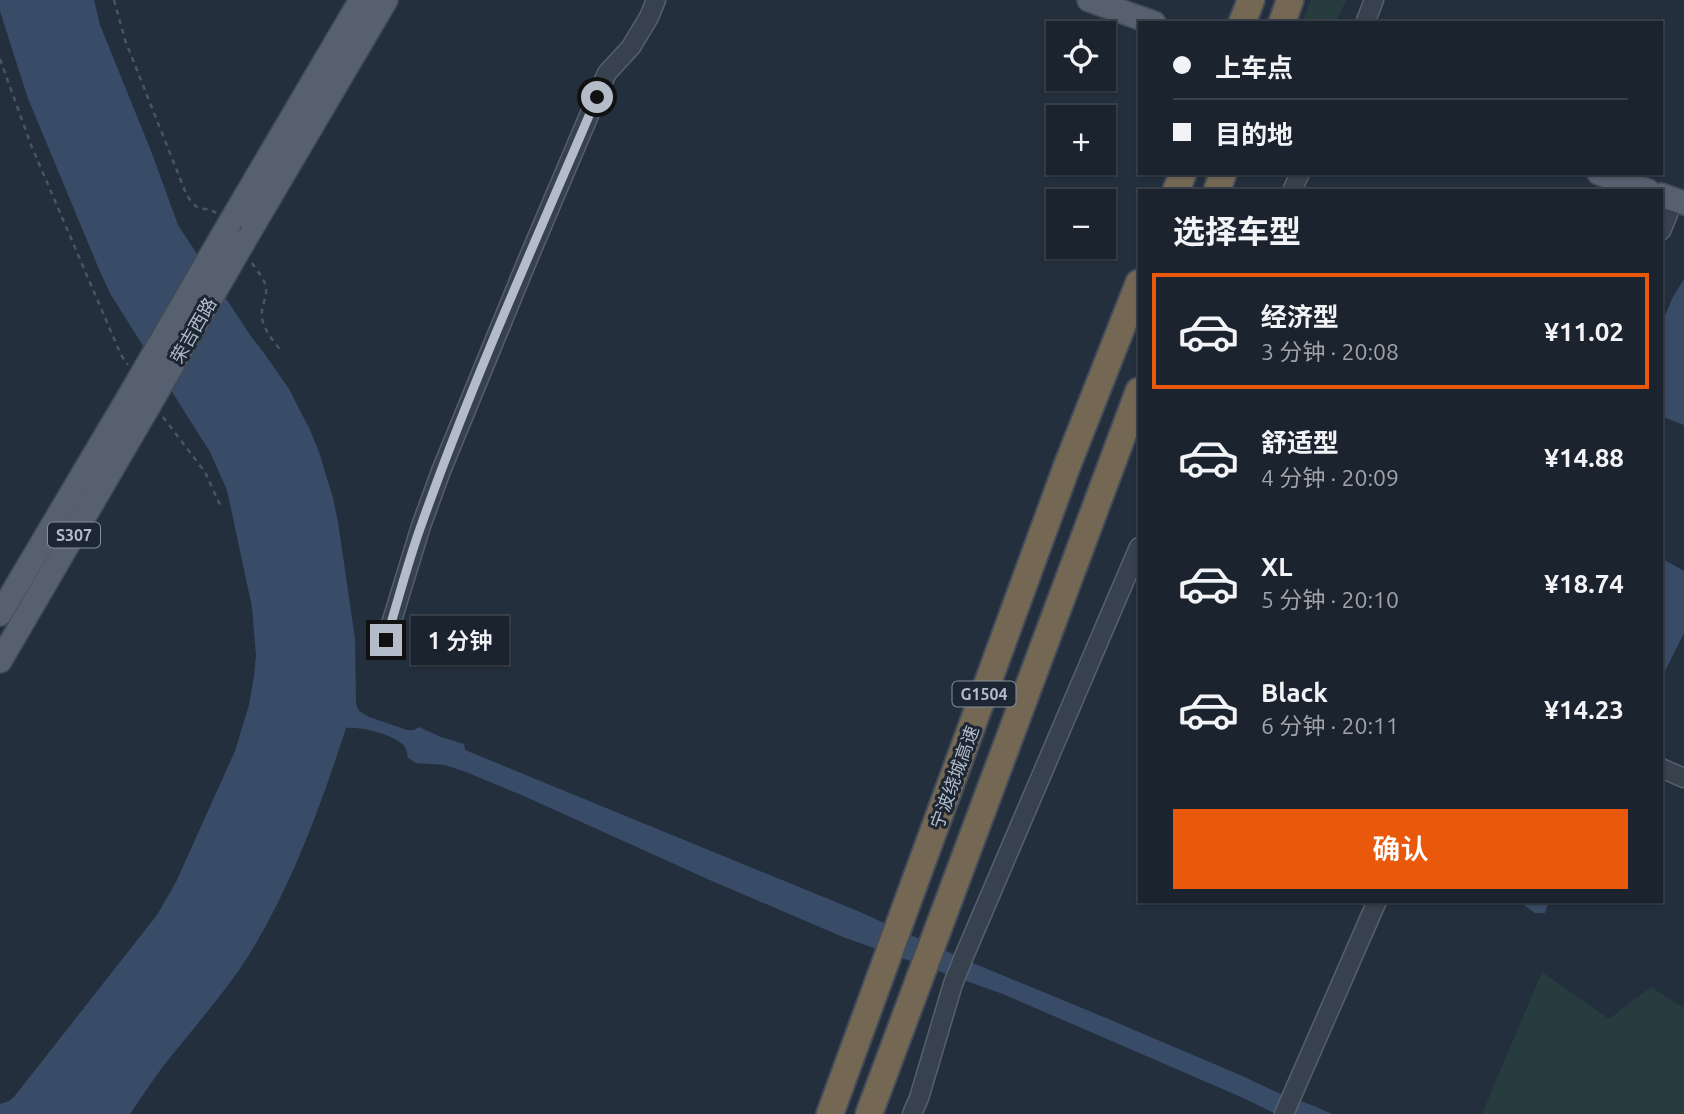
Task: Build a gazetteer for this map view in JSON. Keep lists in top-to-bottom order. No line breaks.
{"streets":{"highway":["G1504","宁波绕城高速"],"main road":["荣吉西路","S307"]},"page":{"map_buttons":["+","−"],"banner":["上车点","目的地"],"heading":"选择车型","list":[{"name":"经济型","note":"3 分钟 · 20:08","value":"¥11.02"},{"name":"舒适型","note":"4 分钟 · 20:09","value":"¥14.88"},{"name":"XL","note":"5 分钟 · 20:10","value":"¥18.74"},{"name":"Black","note":"6 分钟 · 20:11","value":"¥14.23"}],"bubble":"1 分钟","buttons":"确认"}}
